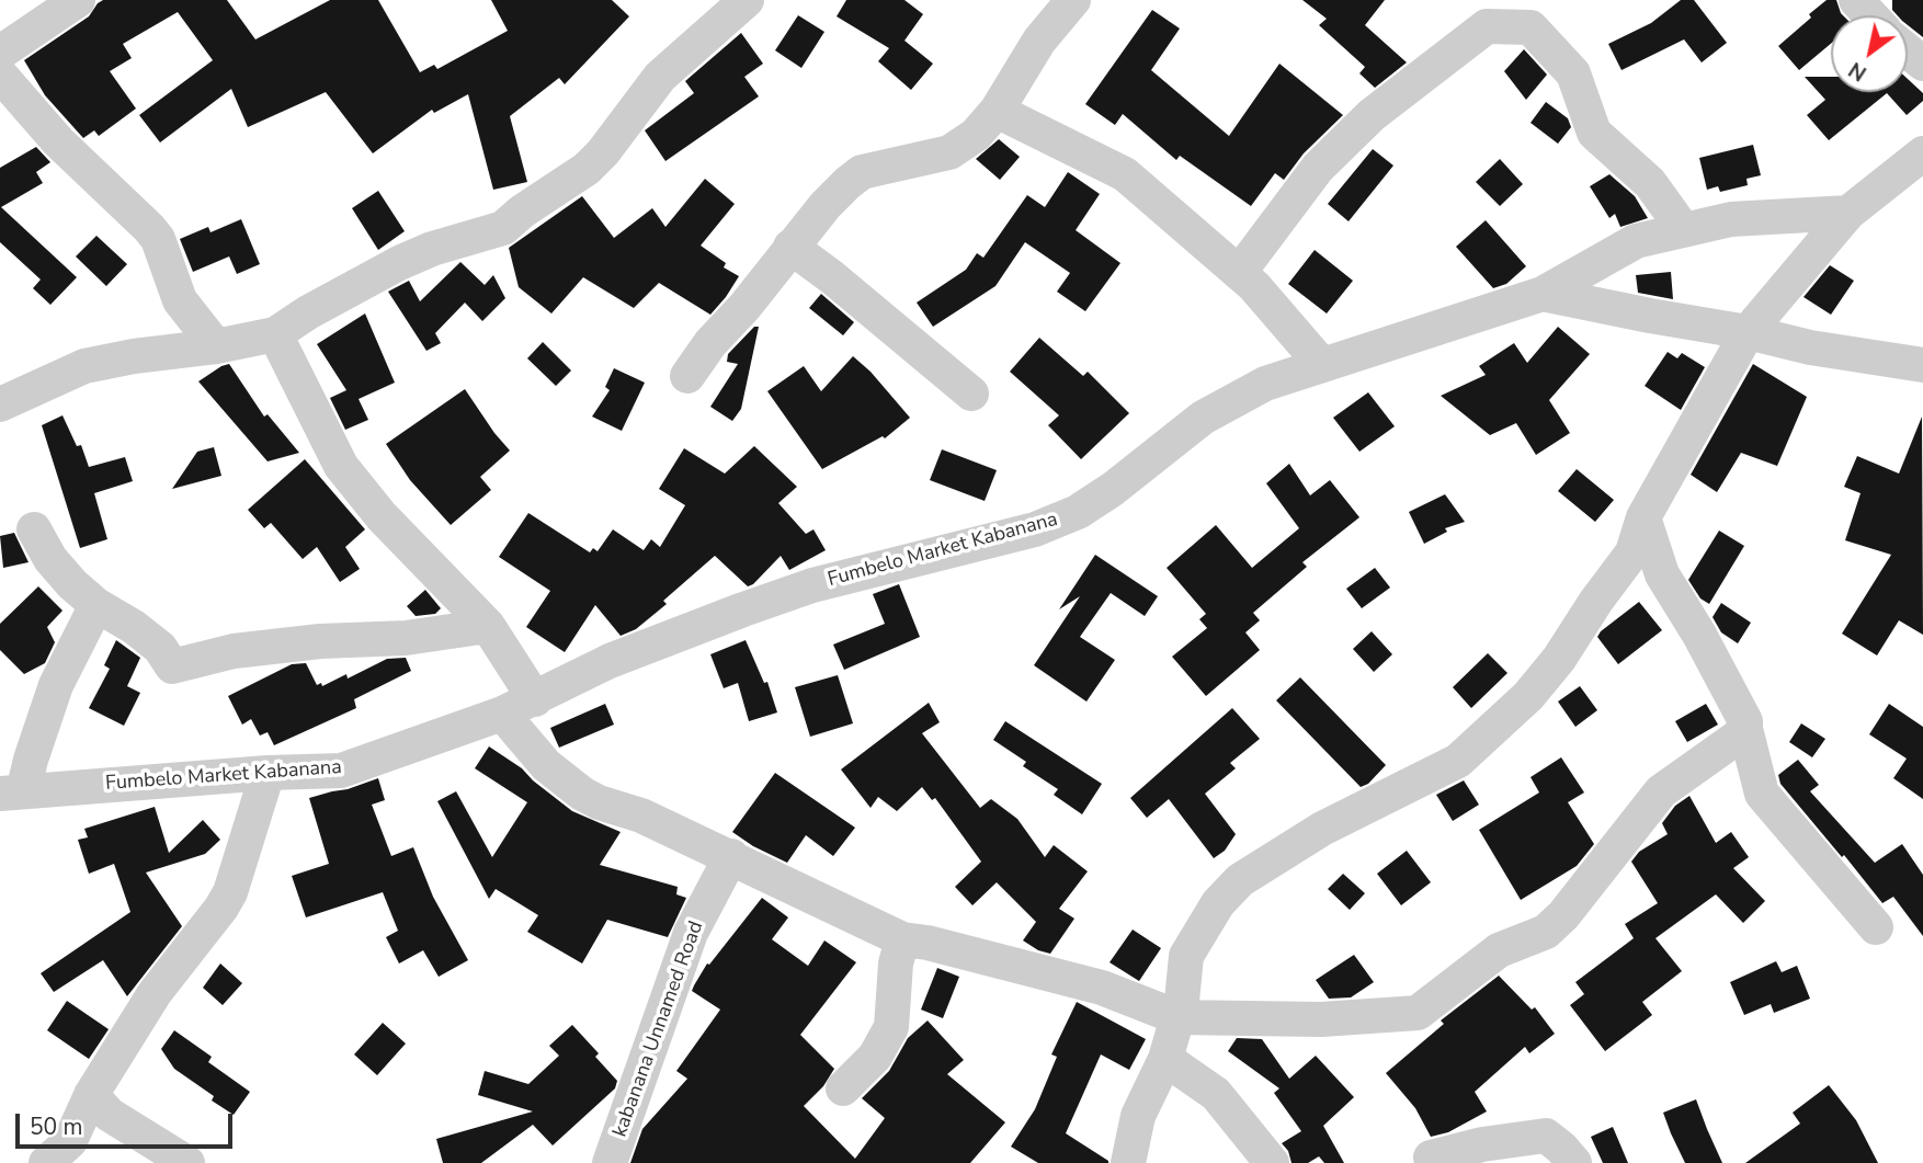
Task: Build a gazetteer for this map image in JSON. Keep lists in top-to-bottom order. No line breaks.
{"streets":{"street":["Fumbelo Market Kabanana","kabanana Unnamed Road"]},"scale_bar":"50 m","north":"bottom left"}
